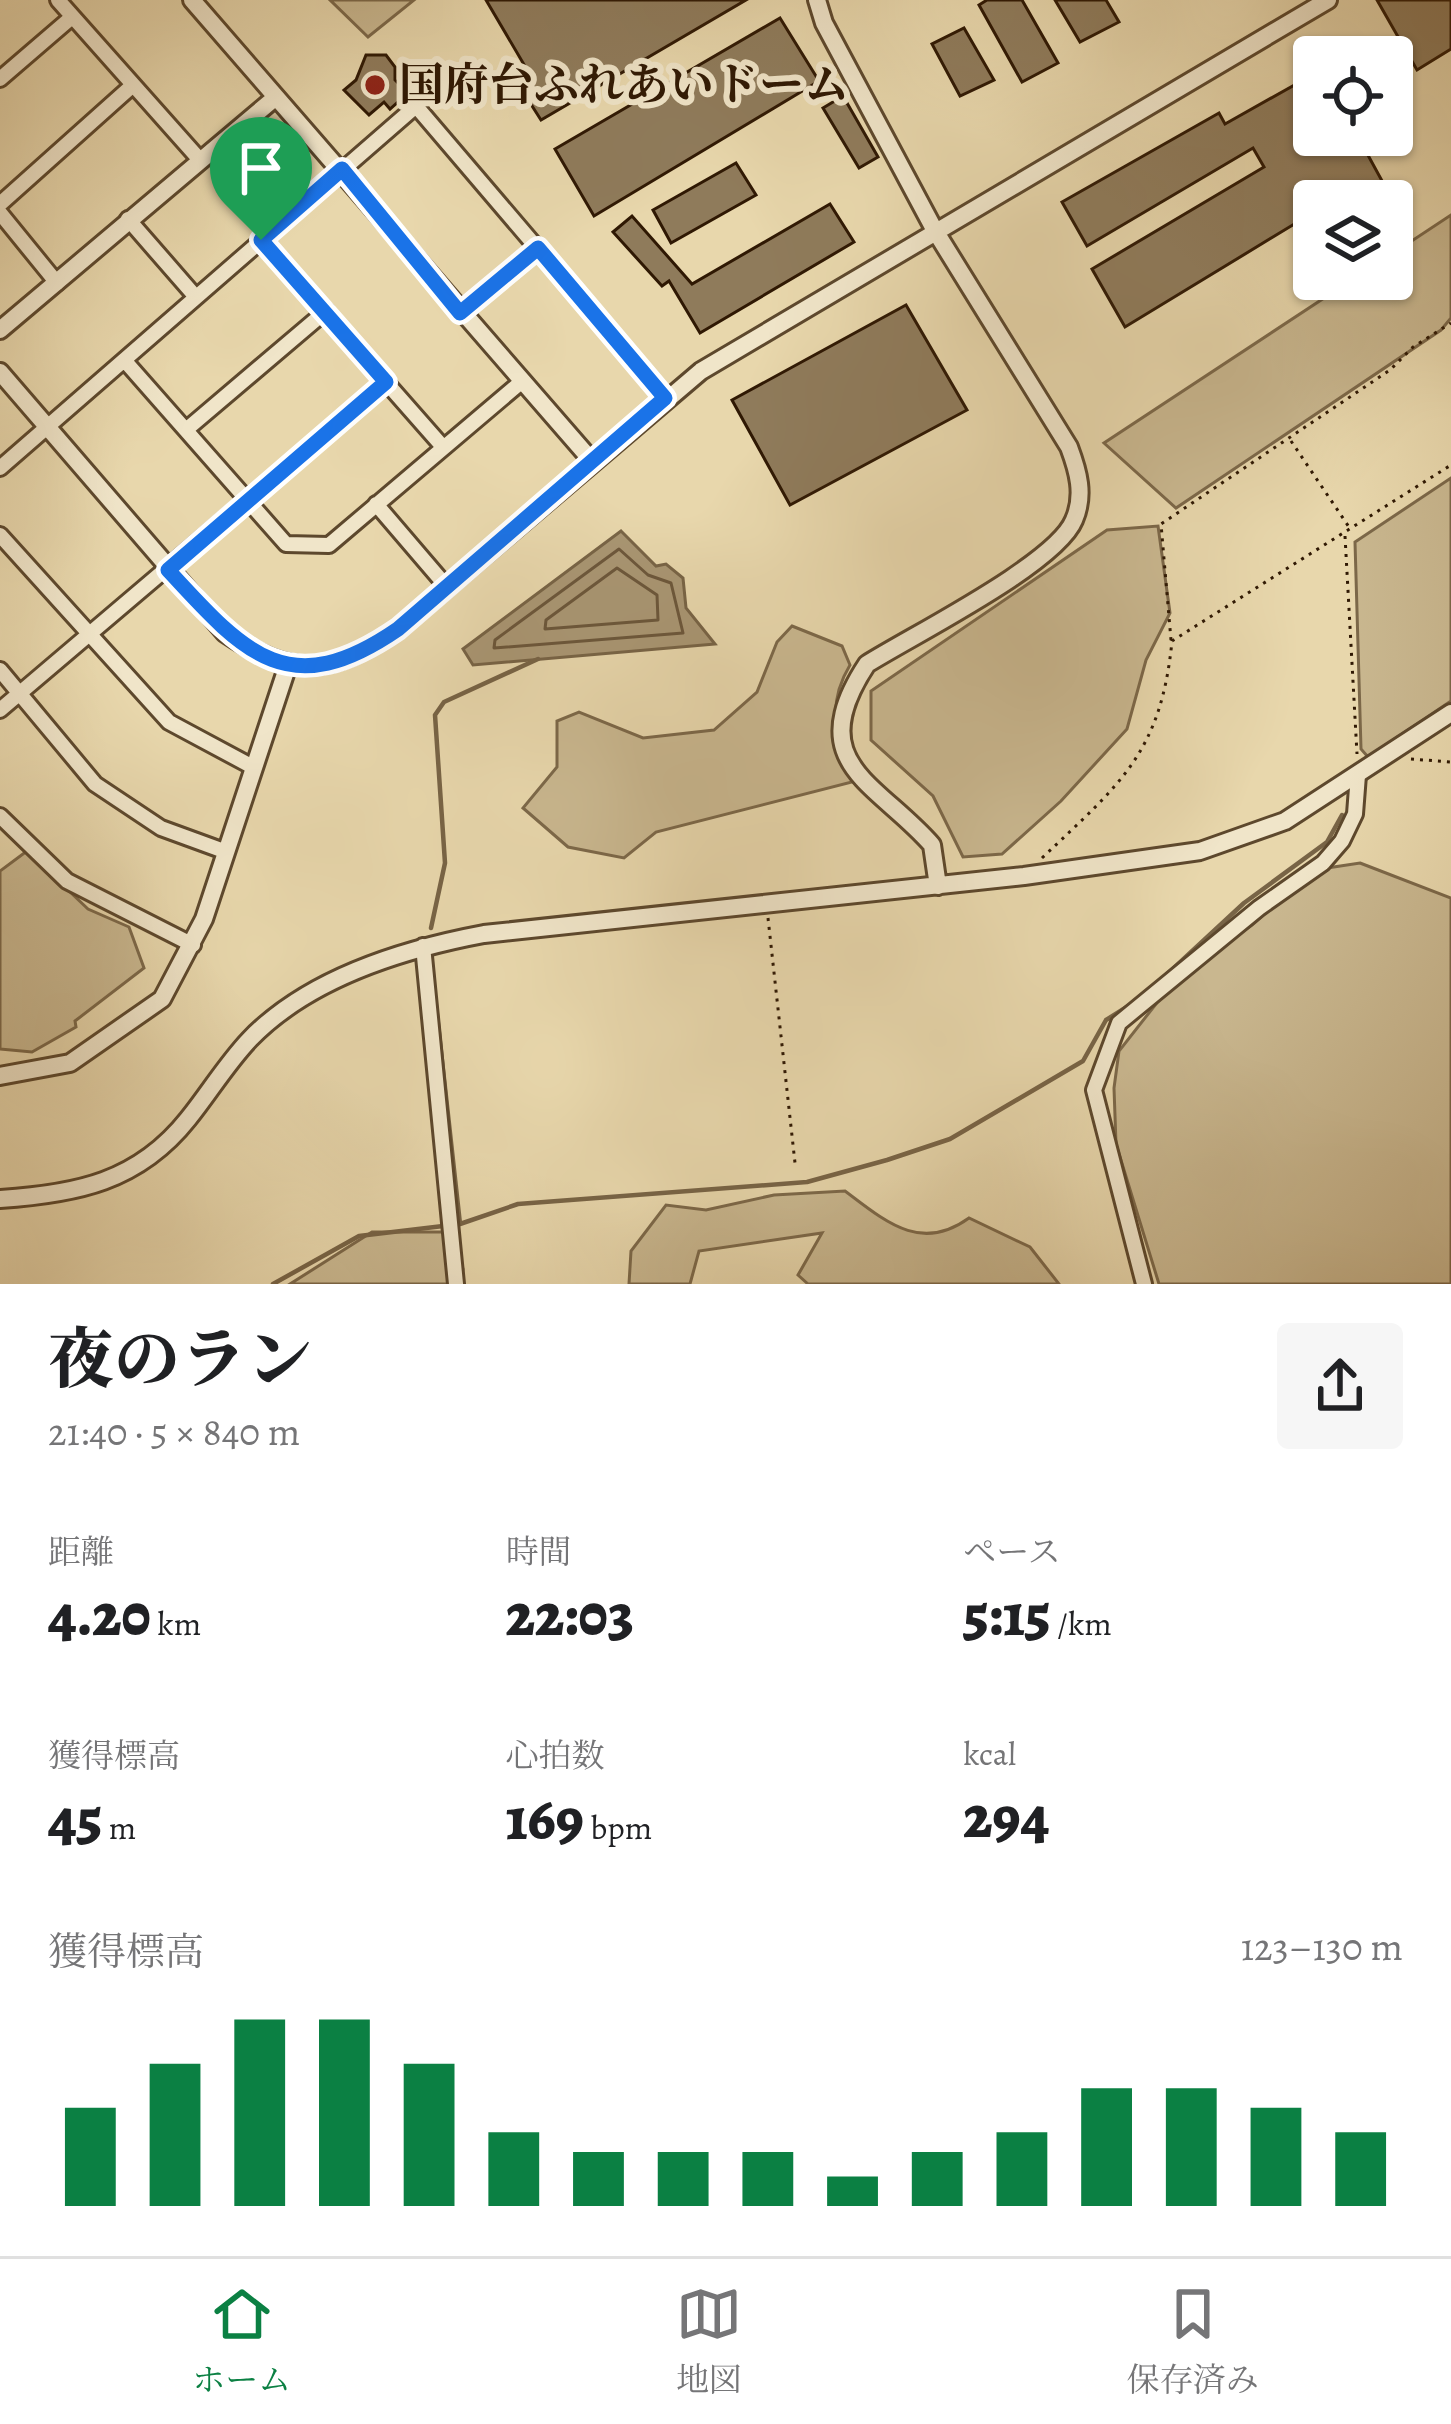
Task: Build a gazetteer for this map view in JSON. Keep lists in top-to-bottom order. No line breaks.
{"places":["国府台ふれあいドーム"],"page":{"heading":["夜のラン","21:40 · 5 × 840 m"],"stats":[["距離","4.20 km"],["時間","22:03"],["ペース","5:15 /km"],["獲得標高","45 m"],["心拍数","169 bpm"],["kcal","294"]],"chart":["獲得標高","123–130 m"],"tabs":["ホーム","地図","保存済み"]}}
